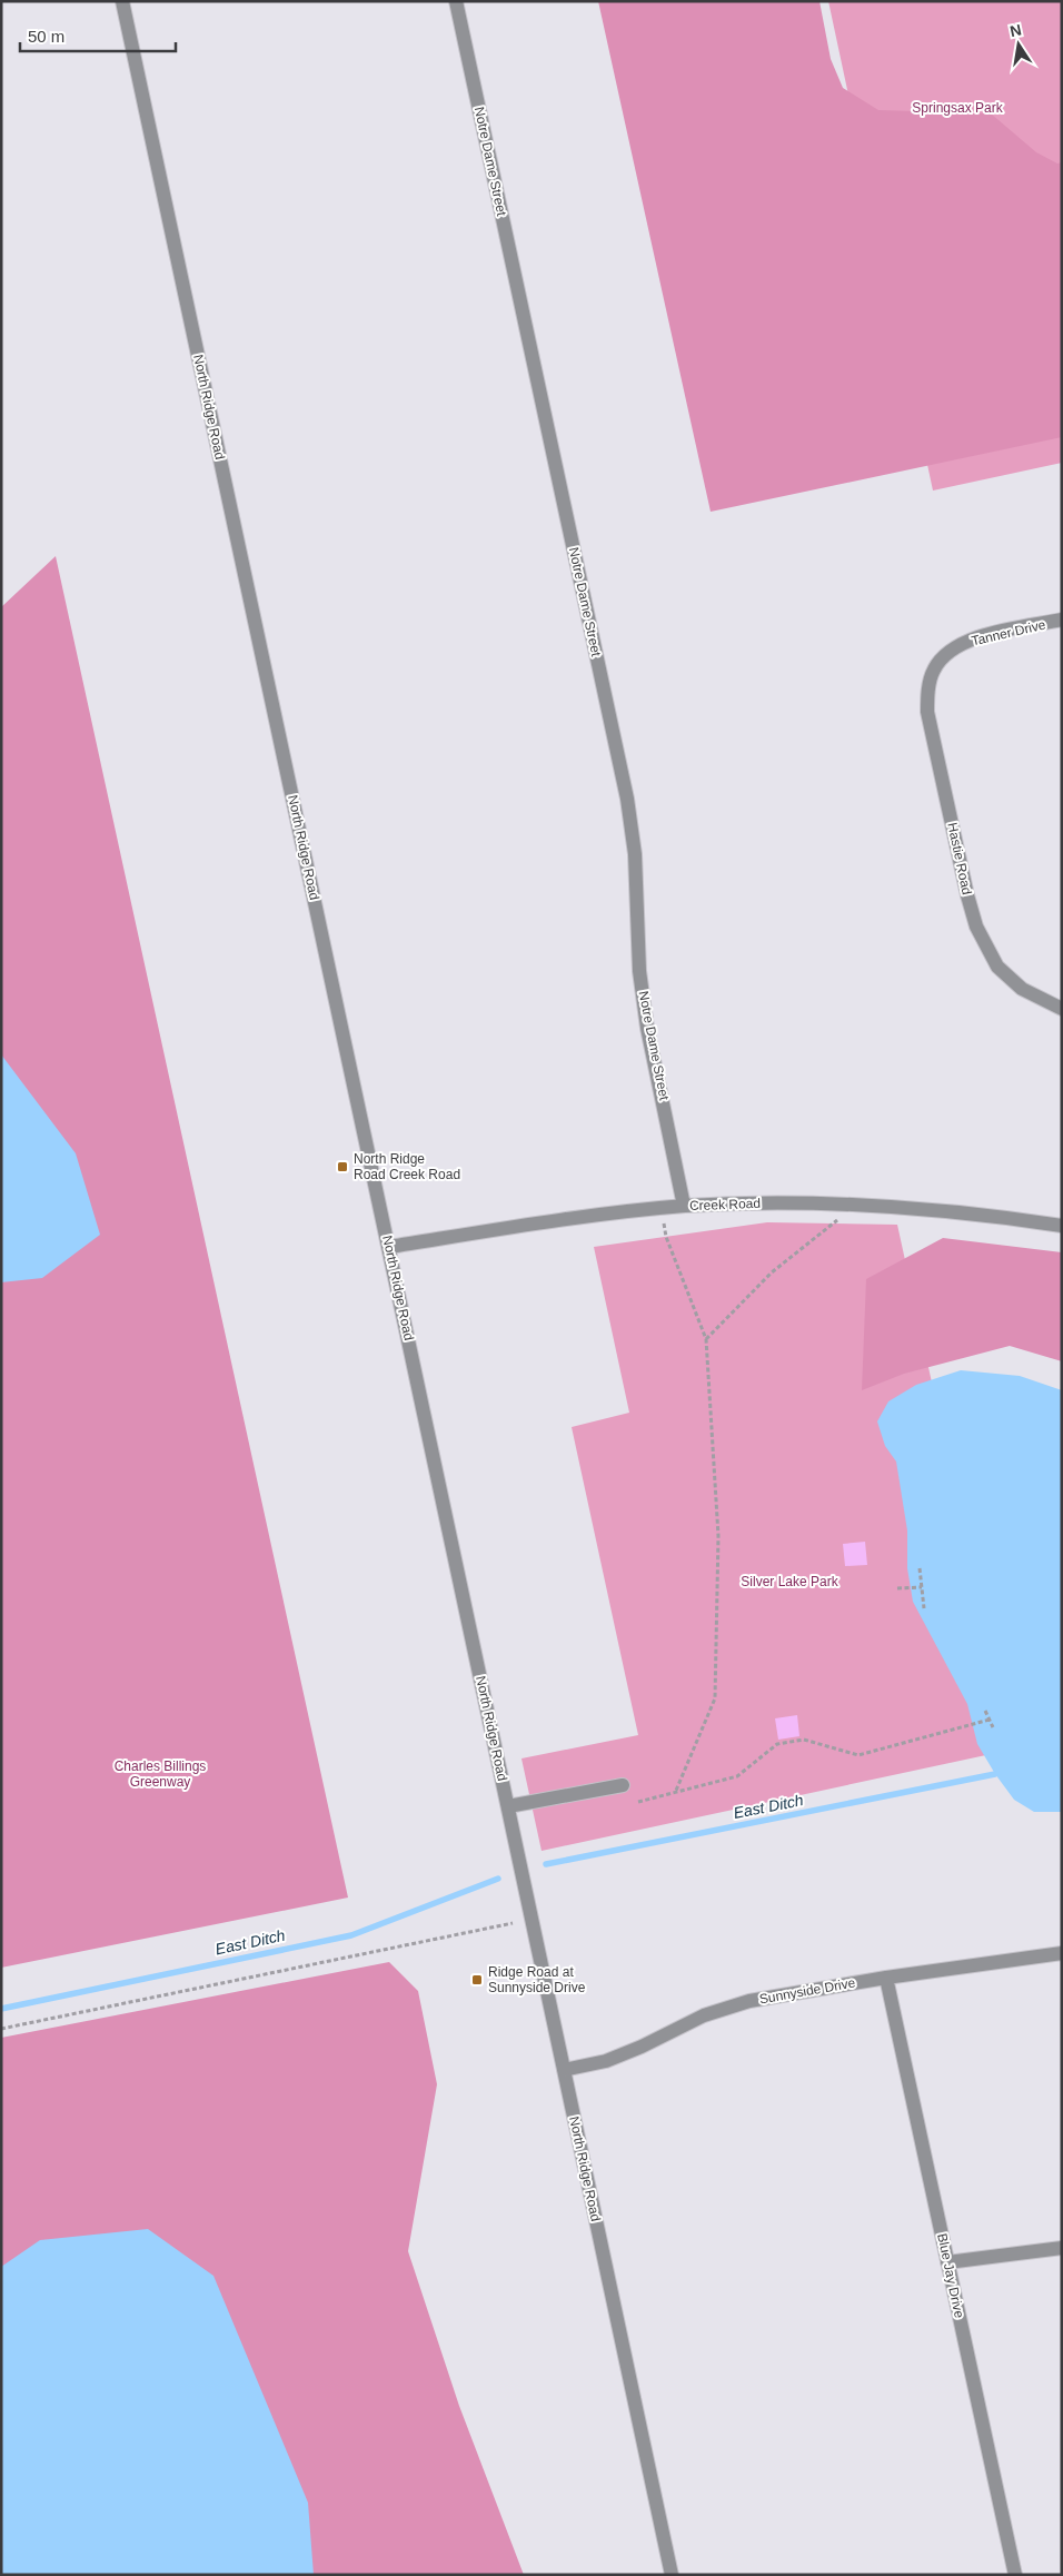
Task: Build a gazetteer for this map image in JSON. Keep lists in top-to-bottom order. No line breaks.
{"streets":{"street":["Notre Dame Street","North Ridge Road","Tanner Drive","Hastie Road","Creek Road","Sunnyside Drive","Blue Jay Drive"]},"crossings":[["Notre Dame Street","Creek Road"],["North Ridge Road","Creek Road"],["North Ridge Road","Sunnyside Drive"],["Tanner Drive","Hastie Road"],["Sunnyside Drive","Blue Jay Drive"]],"water":["East Ditch"],"parks":["Springsax Park","Silver Lake Park","Charles Billings Greenway"],"places":{"transit":["North Ridge Road Creek Road","Ridge Road at Sunnyside Drive"]},"scale_bar":"50 m","north":"top"}
